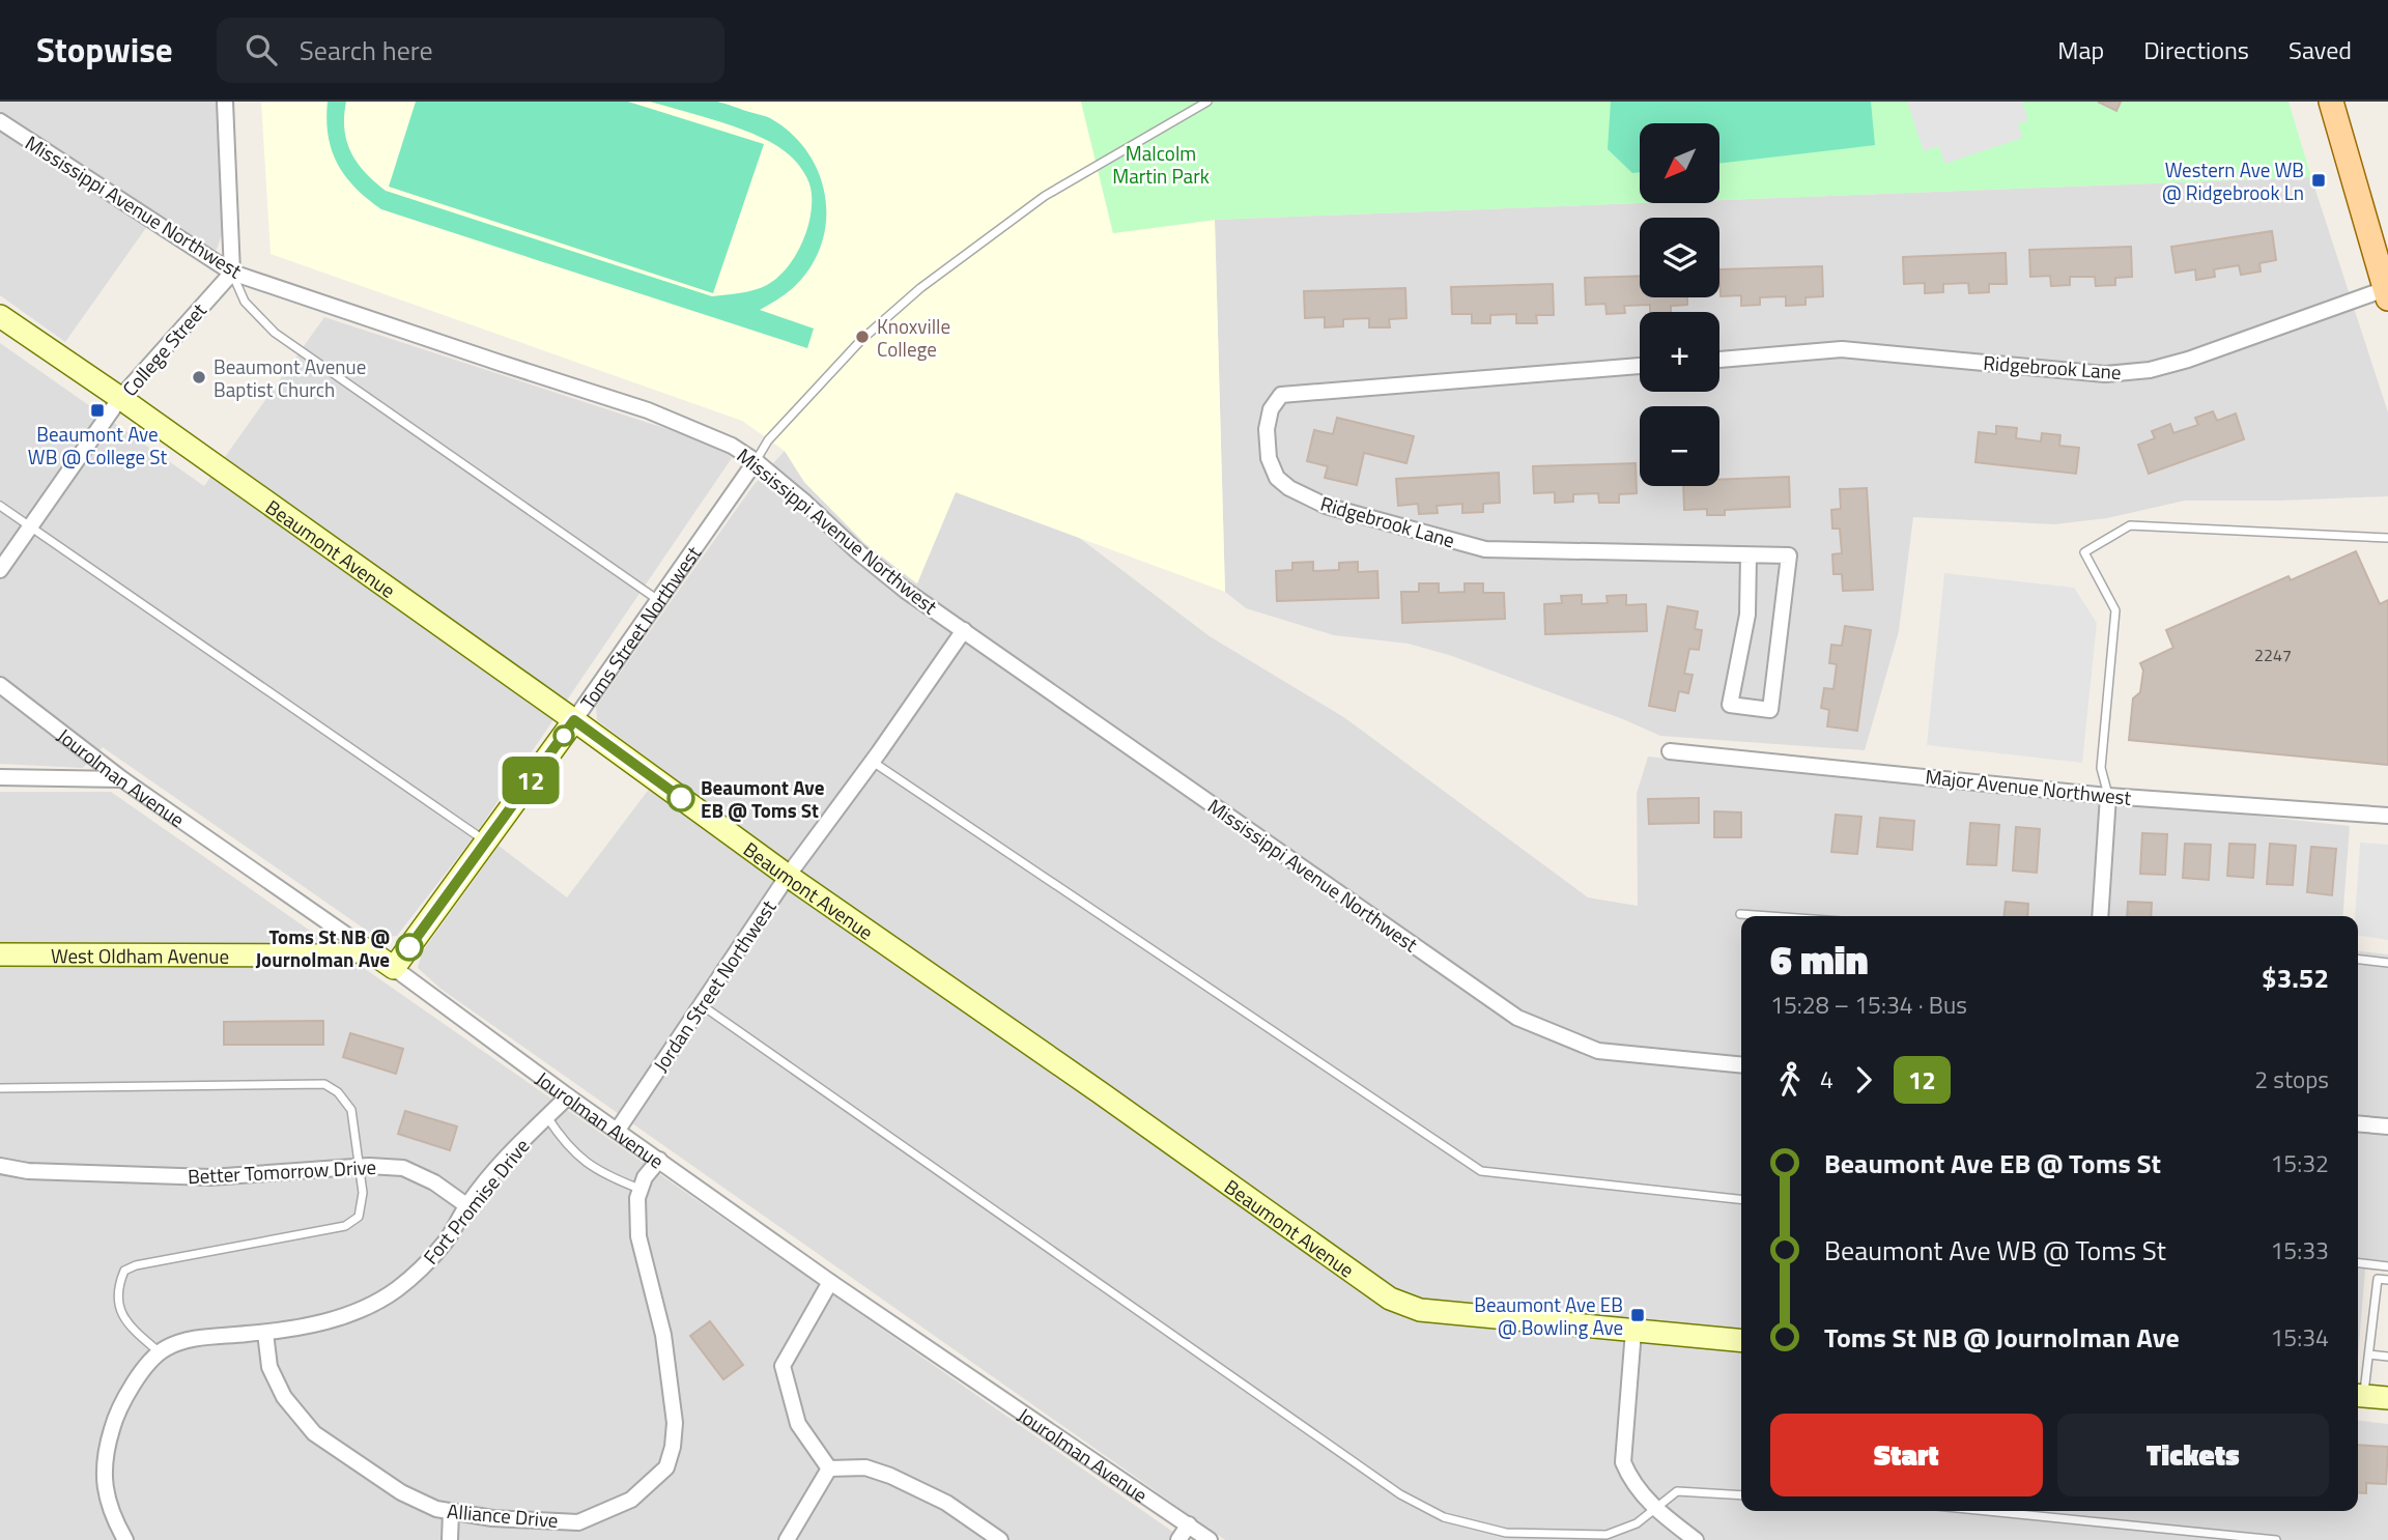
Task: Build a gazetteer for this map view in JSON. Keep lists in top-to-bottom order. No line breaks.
{"streets":{"street":["Mississippi Avenue Northwest","College Street","Ridgebrook Lane","Beaumont Avenue","Toms Street Northwest","Jourolman Avenue","Major Avenue Northwest","West Oldham Avenue","Jordan Street Northwest","Better Tomorrow Drive","Fort Promise Drive","Alliance Drive"]},"crossings":[["Mississippi Avenue Northwest","College Street"],["Mississippi Avenue Northwest","Toms Street Northwest"],["Mississippi Avenue Northwest","Jordan Street Northwest"],["College Street","Beaumont Avenue"],["Beaumont Avenue","Toms Street Northwest"],["Beaumont Avenue","Jordan Street Northwest"],["Toms Street Northwest","Jourolman Avenue"],["Jourolman Avenue","West Oldham Avenue"],["Jourolman Avenue","Jordan Street Northwest"],["Jourolman Avenue","Fort Promise Drive"],["Jourolman Avenue","Alliance Drive"],["Better Tomorrow Drive","Fort Promise Drive"],["Fort Promise Drive","Alliance Drive"]],"parks":["Malcolm Martin Park"],"places":{"transit":["Western Ave WB @ Ridgebrook Ln","Beaumont Ave WB @ College St","Beaumont Ave EB @ Bowling Ave"],"other":["Knoxville College","Beaumont Avenue Baptist Church","Beaumont Ave EB @ Toms St","Toms St NB @ Journolman Ave"]},"lines":["bus line 12"],"house_numbers":["2247"],"north":"bottom left","page":{"header":"Stopwise","search":"Search here","nav":["Map","Directions","Saved"],"on_map":"12","map_buttons":["+","−"],"heading":["6 min","15:28 – 15:34 · Bus","$3.52"],"legs":["4","12","2 stops"],"list":[{"name":"Beaumont Ave EB @ Toms St","value":"15:32"},{"name":"Beaumont Ave WB @ Toms St","value":"15:33"},{"name":"Toms St NB @ Journolman Ave","value":"15:34"}],"buttons":["Start","Tickets"]}}
